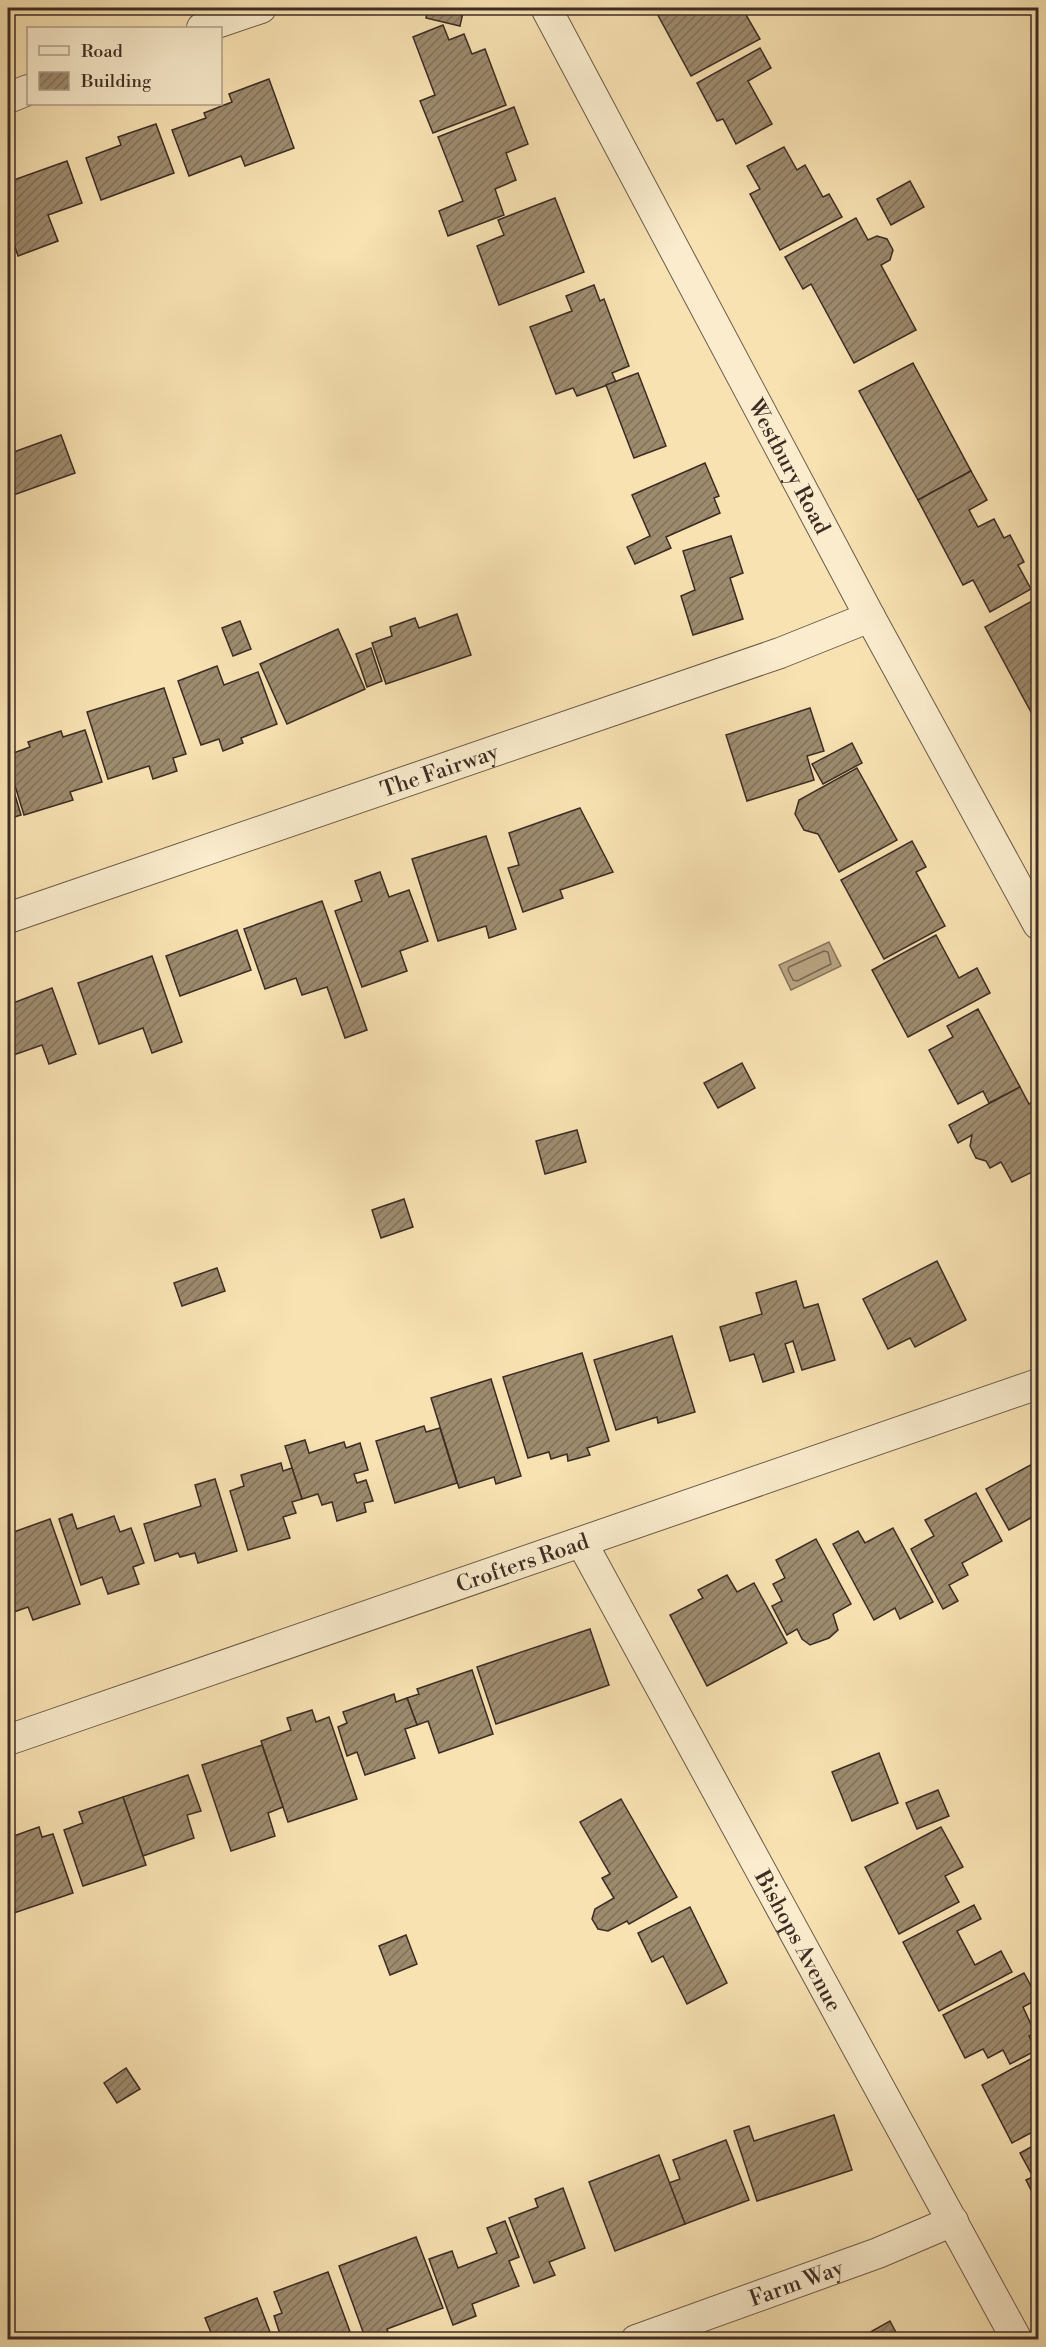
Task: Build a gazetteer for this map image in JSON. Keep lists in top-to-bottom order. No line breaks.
{"streets":{"street":["Westbury Road","The Fairway","Crofters Road","Bishops Avenue","Farm Way"]},"crossings":[["Westbury Road","The Fairway"],["Crofters Road","Bishops Avenue"],["Bishops Avenue","Farm Way"]],"legend":["Road","Building"]}
